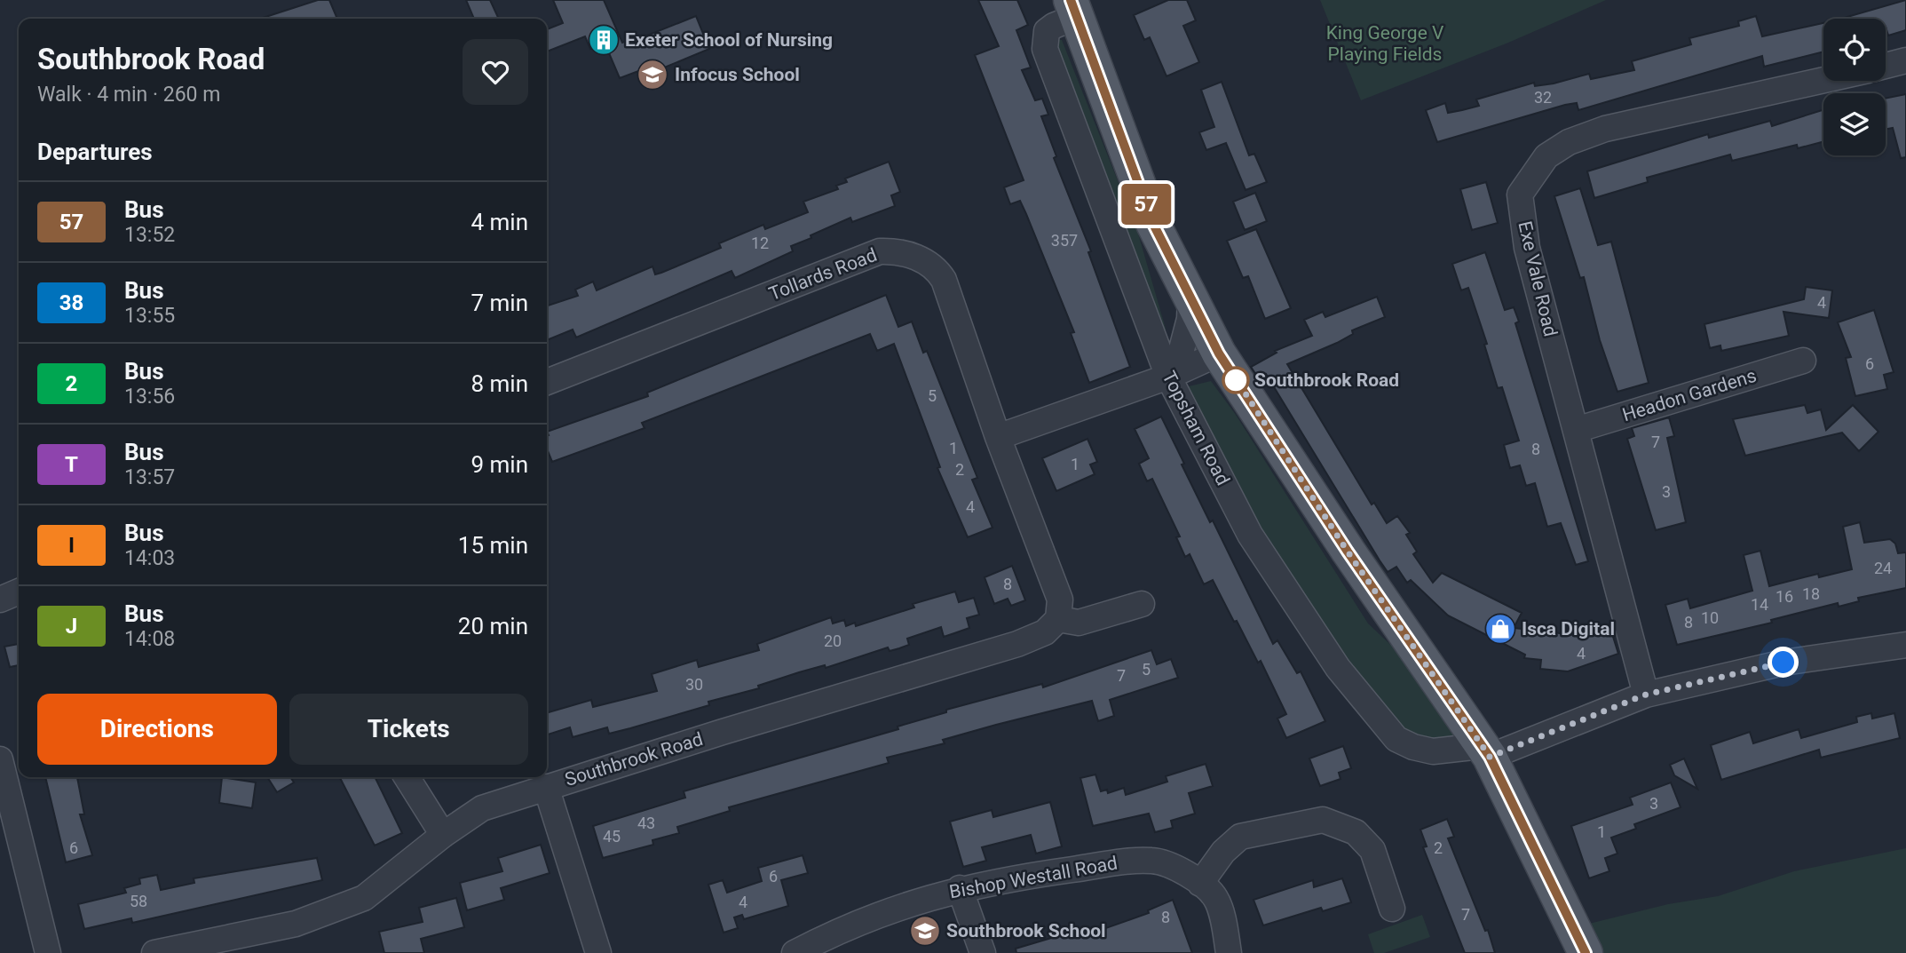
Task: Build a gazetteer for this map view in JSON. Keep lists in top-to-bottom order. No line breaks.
{"streets":{"main road":["Topsham Road"],"street":["Tollards Road","Exe Vale Road","Headon Gardens","Southbrook Road","Bishop Westall Road"]},"crossings":[["Exe Vale Road","Headon Gardens"]],"parks":["King George V Playing Fields"],"places":{"building":["Exeter School of Nursing"],"school or university":["Infocus School","Southbrook School"],"other":["Southbrook Road"],"shop":["Isca Digital"]},"lines":["bus line 57"],"house_numbers":["32","357","12","4","6","5","7","1","8","1","2","3","4","24","8","18","16","14","10","8","20","4","5","7","30","3","43","1","45","6","2","6","58","4","7","8"],"page":{"on_map":"57","heading":[["Southbrook Road","Walk · 4 min · 260 m"],"Departures"],"list":[{"mark":"57","name":"Bus","note":"13:52","value":"4 min"},{"mark":"38","name":"Bus","note":"13:55","value":"7 min"},{"mark":"2","name":"Bus","note":"13:56","value":"8 min"},{"mark":"T","name":"Bus","note":"13:57","value":"9 min"},{"mark":"I","name":"Bus","note":"14:03","value":"15 min"},{"mark":"J","name":"Bus","note":"14:08","value":"20 min"}],"buttons":["Directions","Tickets"]}}
